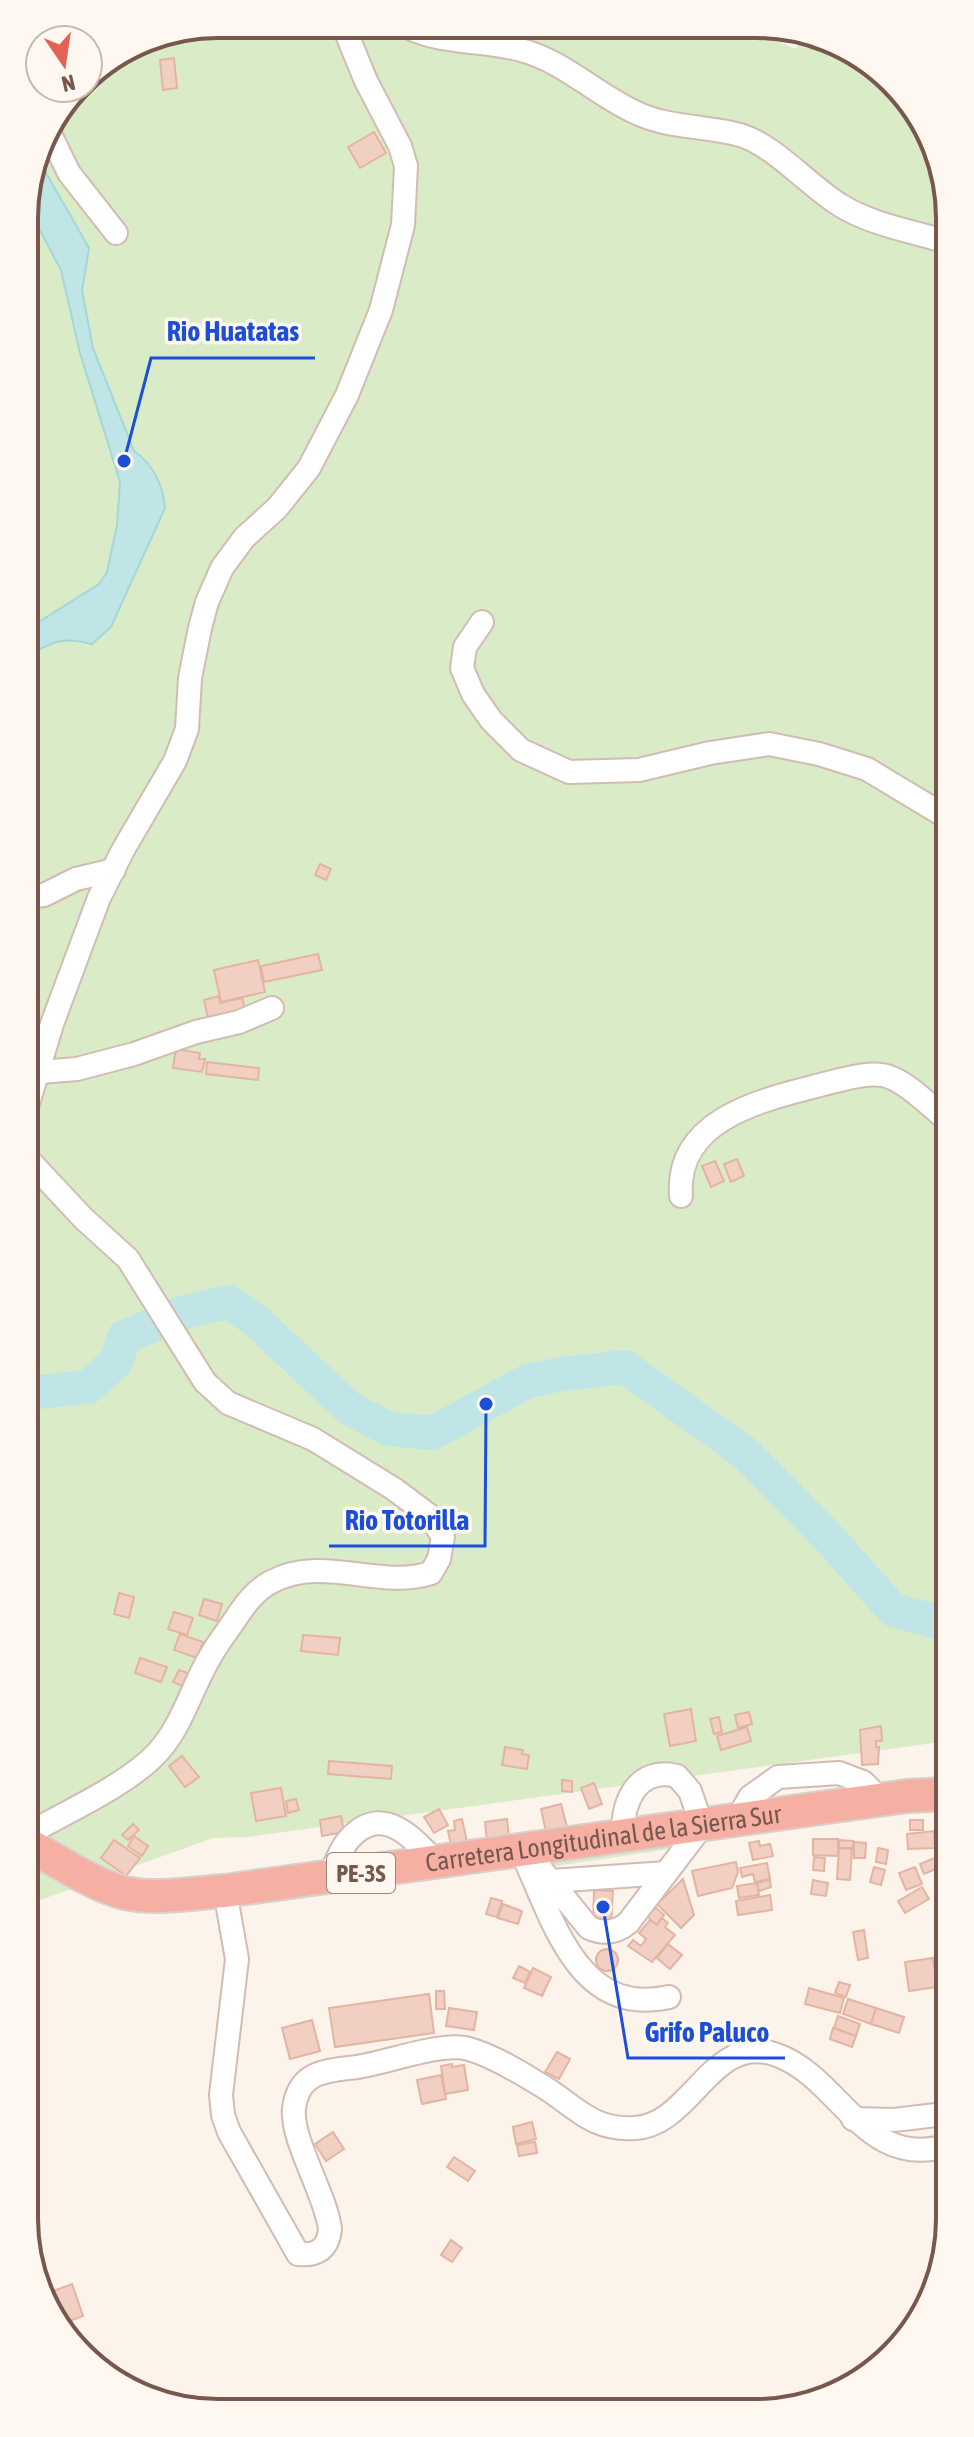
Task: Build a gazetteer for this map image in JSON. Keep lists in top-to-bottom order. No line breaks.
{"streets":{"highway":["Carretera Longitudinal de la Sierra Sur","PE-3S"]},"places":["Rio Huatatas","Rio Totorilla","Grifo Paluco"],"north":"bottom"}
